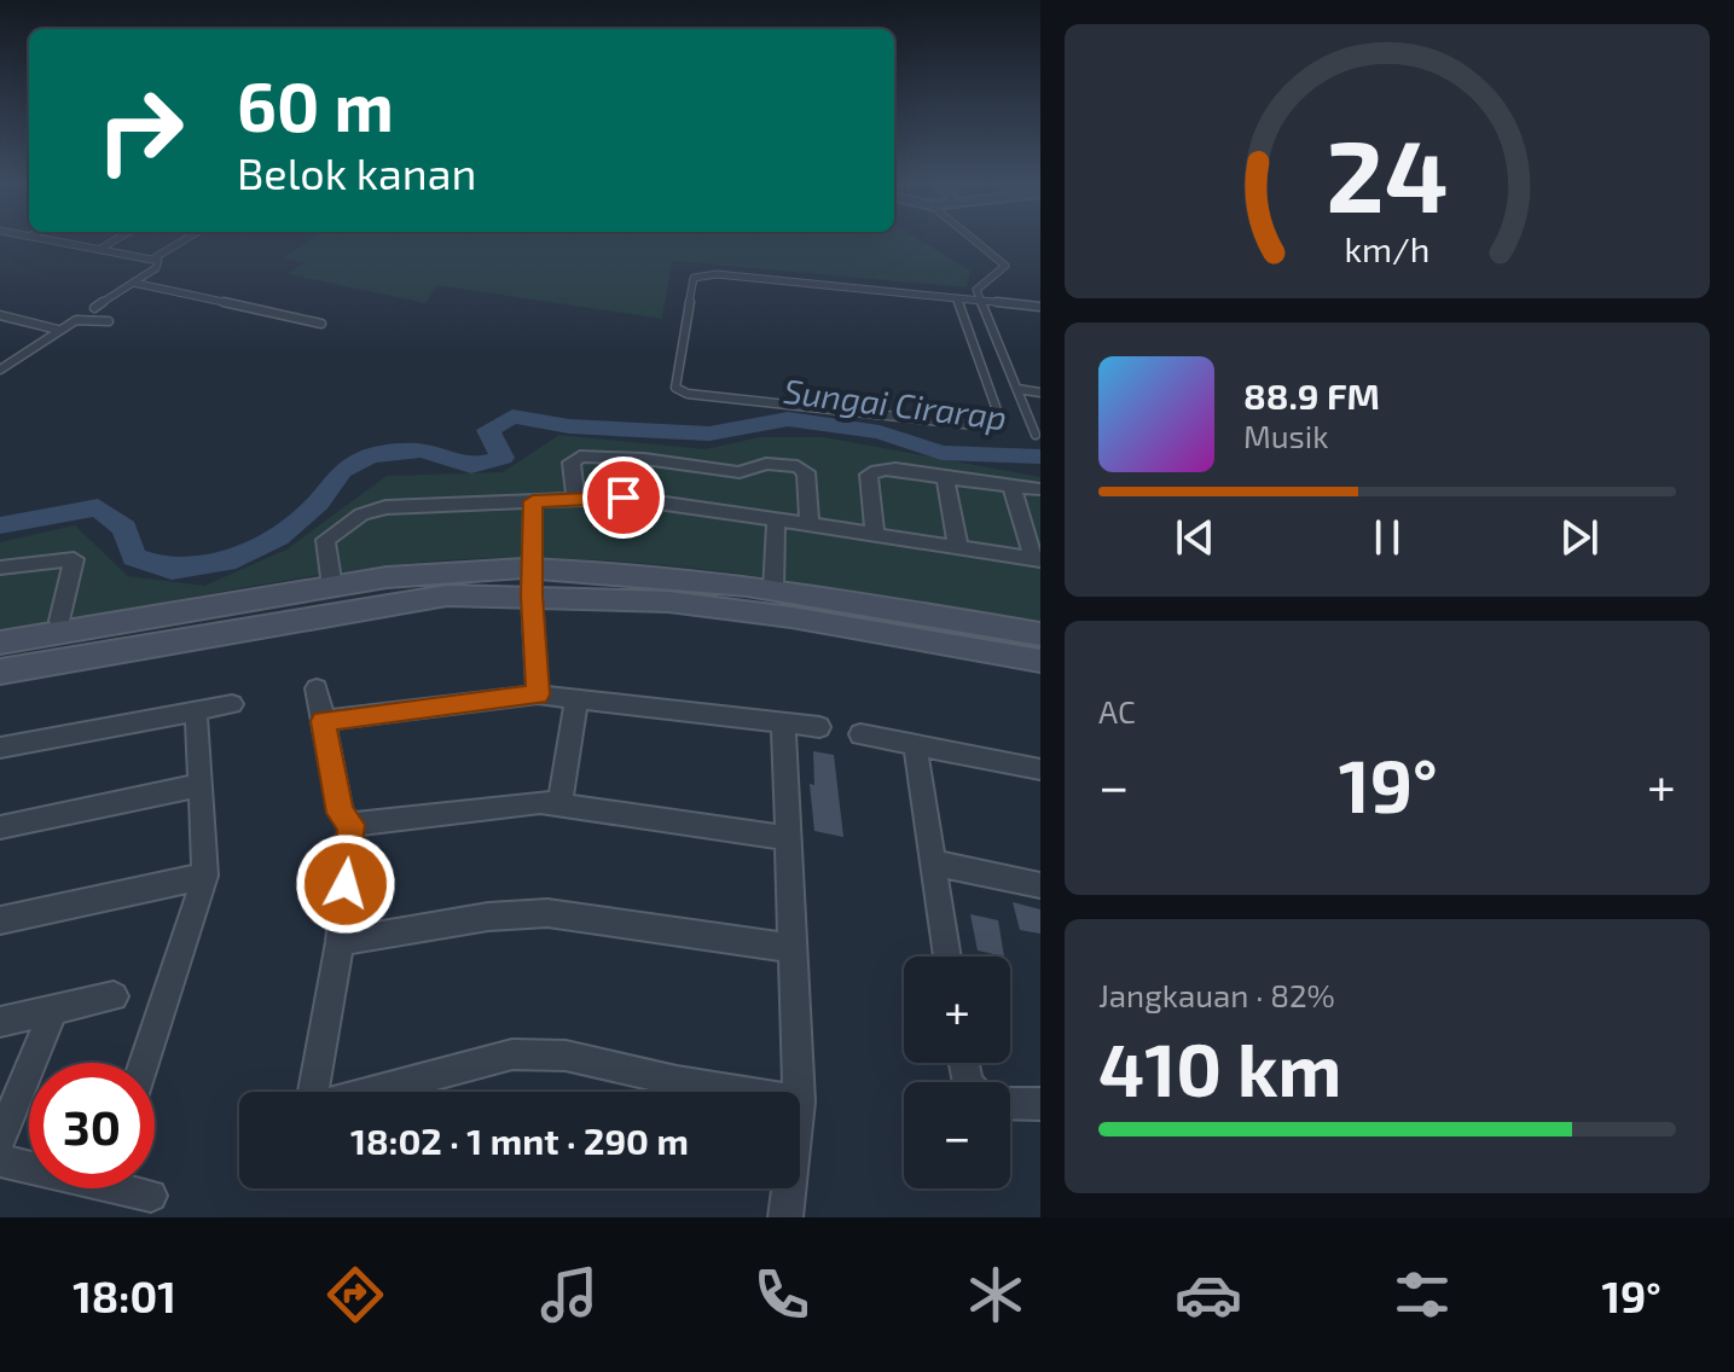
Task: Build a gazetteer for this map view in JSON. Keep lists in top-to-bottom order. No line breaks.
{"water":["Sungai Cirarap"],"page":{"turn":["60 m","Belok kanan"],"song":["88.9 FM","Musik"],"tile":["AC",["Jangkauan · 82%","410 km"]],"heat":["−","19°","+"],"map_buttons":["+","−"],"limit":"30","trip":"18:02 · 1 mnt · 290 m","tabs":["18:01","19°"],"gauge":["24","km/h"]}}
